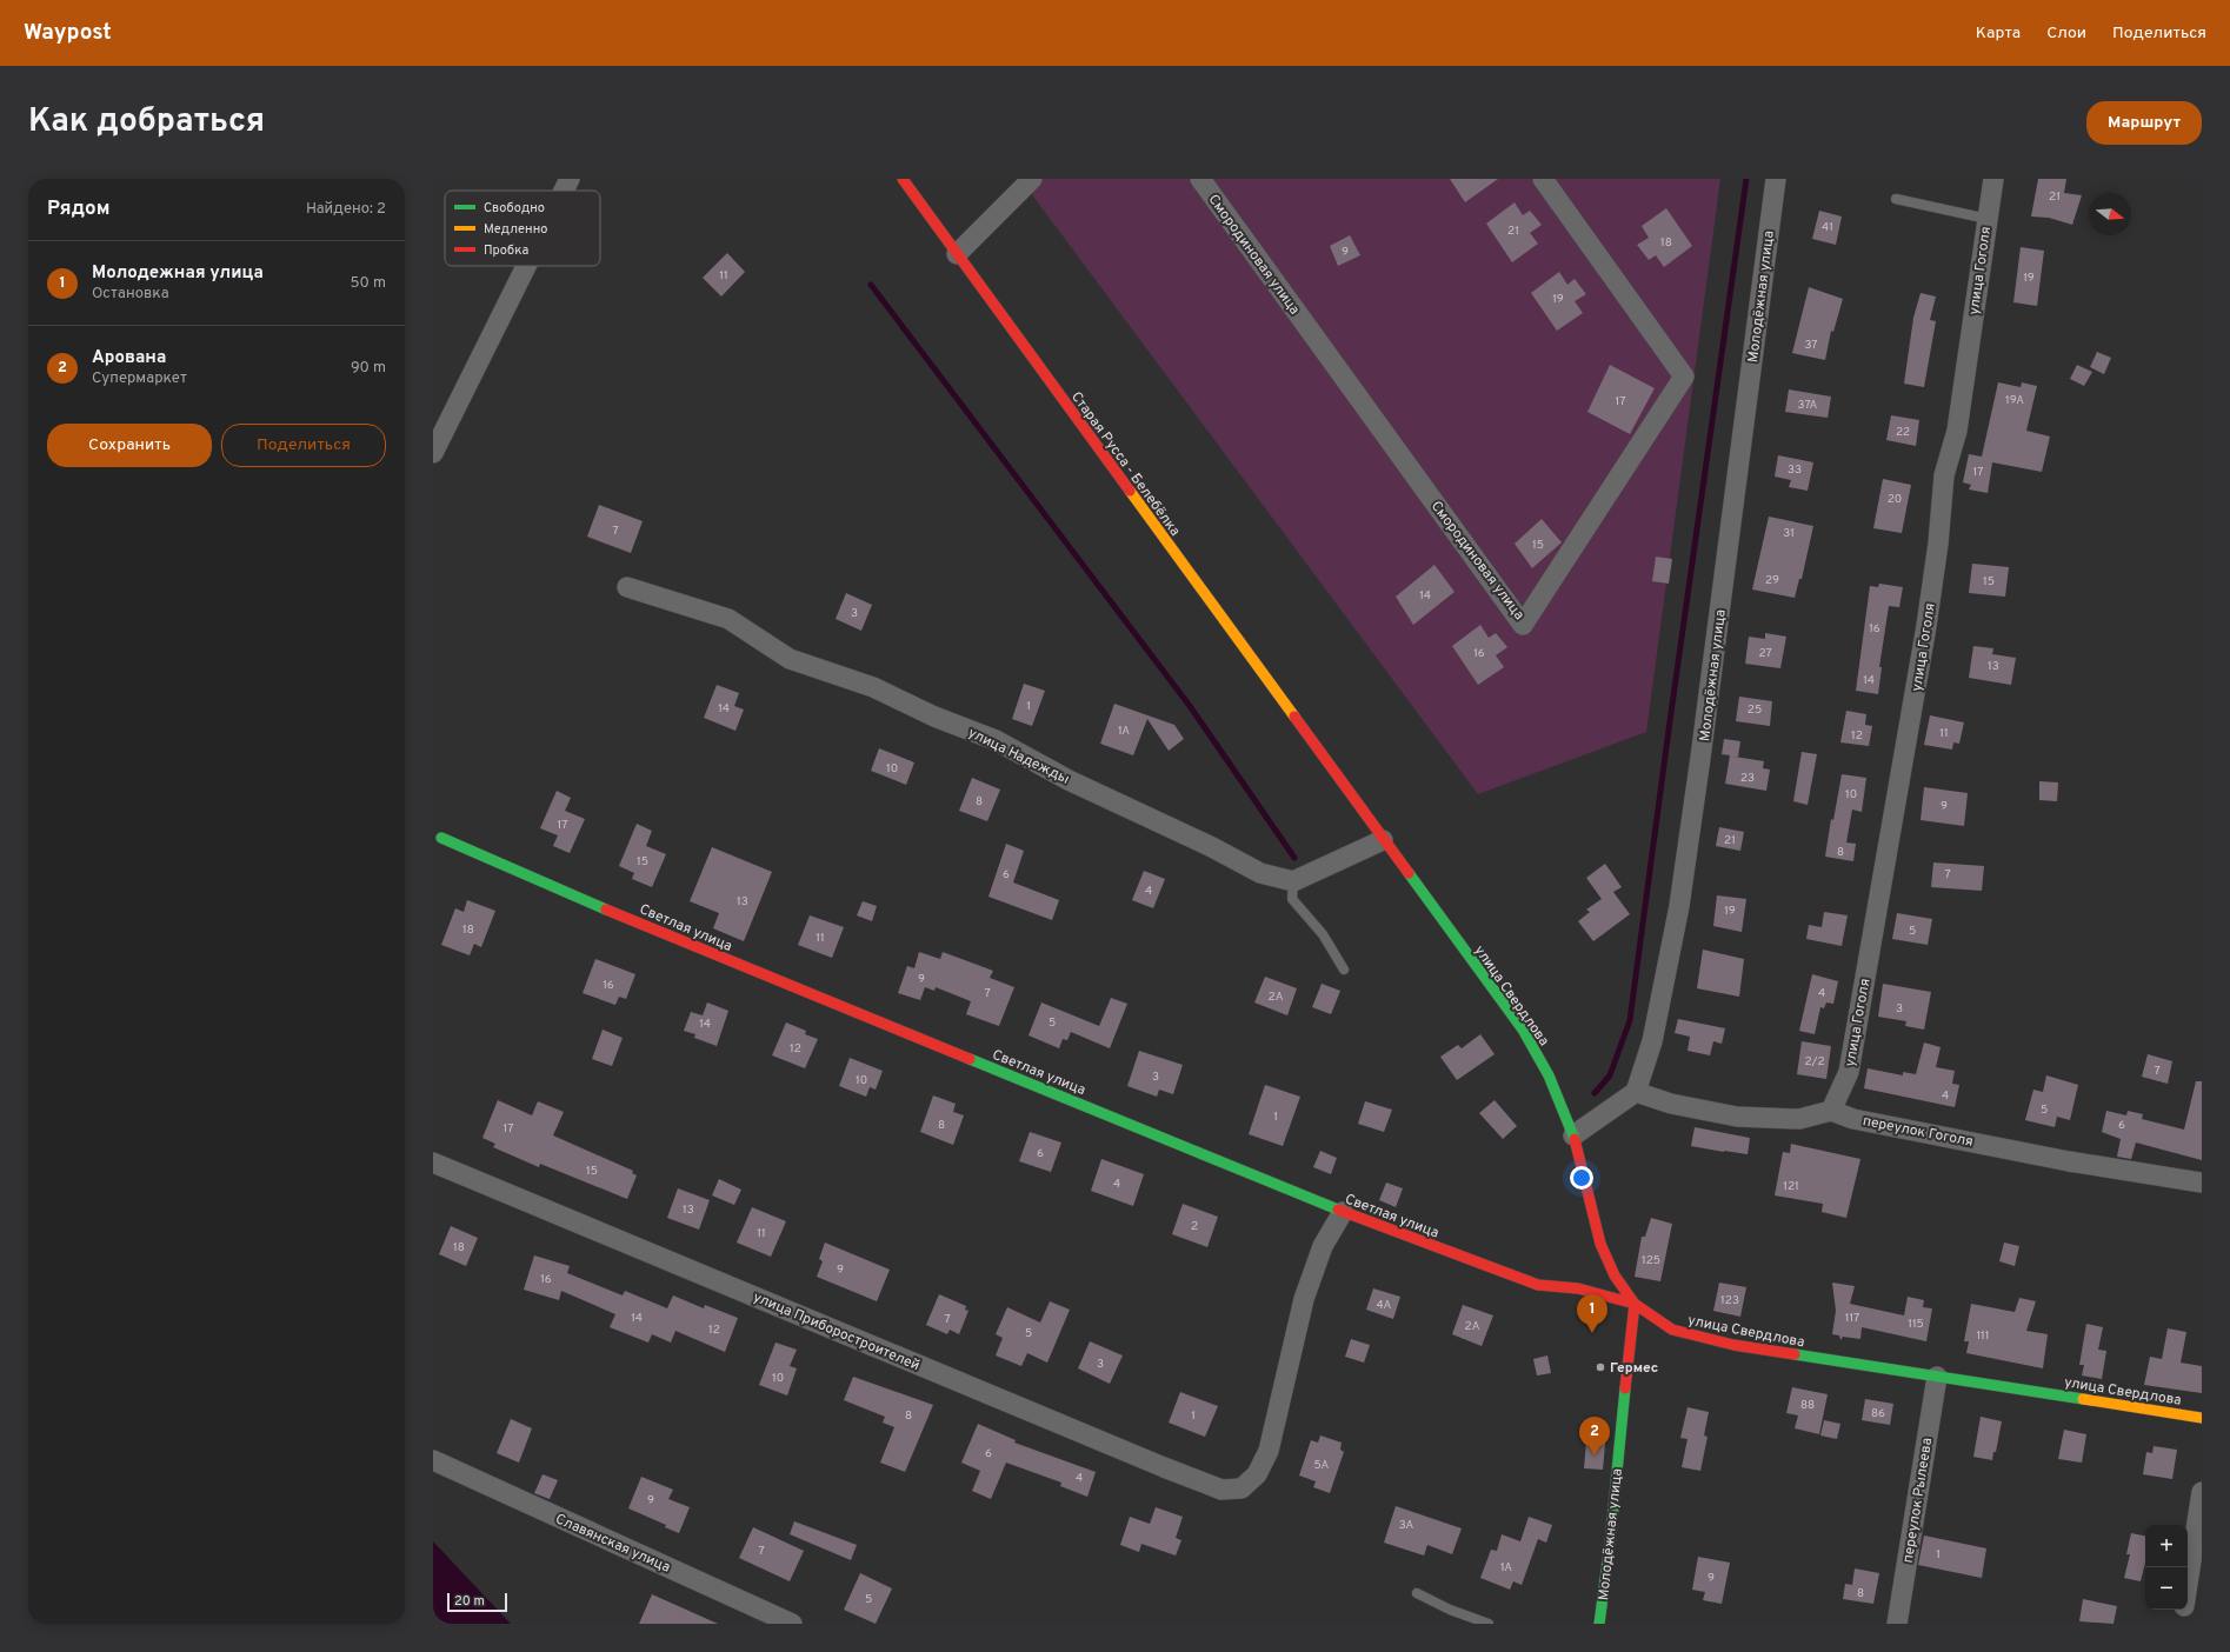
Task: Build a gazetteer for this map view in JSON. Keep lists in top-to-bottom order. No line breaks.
{"streets":{"street":["Смородиновая улица","улица Гоголя","Молодёжная улица","Старая Русса - Белебёлка","улица Надежды","Светлая улица","улица Свердлова","переулок Гоголя","улица Приборостроителей","переулок Рылеева","Славянская улица"]},"crossings":[["улица Гоголя","переулок Гоголя"],["Молодёжная улица","Светлая улица"],["Молодёжная улица","улица Свердлова"],["Старая Русса - Белебёлка","улица Свердлова"],["Светлая улица","улица Свердлова"],["Светлая улица","улица Приборостроителей"],["улица Свердлова","переулок Рылеева"]],"places":["Гермес"],"house_numbers":["21","41","21","18","9","11","19","19","37","19А","17","37А","22","33","17","20","7","31","15","29","15","14","3","16","16","27","13","14","1","14","25","1А","11","12","10","23","10","8","9","17","21","8","15","6","7","4","13","19","18","5","11","9","16","7","4","2А","3","5","14","12","2/2","7","3","10","4","5","1","8","6","17","6","15","4","121","13","2","11","18","125","9","16","123","4А","14","117","7","115","2А","12","5","111","3","10","88","86","8","1","6","5А","4","9","3А","7","1","1А","9","8","5"],"legend":["Свободно","Медленно","Пробка"],"scale_bar":"20 m","north":"right","page":{"header":"Waypost","nav":["Карта","Слои","Поделиться"],"title":"Как добраться","buttons":["Маршрут",["Сохранить","Поделиться"]],"heading":["Рядом","Найдено: 2"],"list":[{"mark":"1","name":"Молодежная улица","note":"Остановка","value":"50 m"},{"mark":"2","name":"Арована","note":"Супермаркет","value":"90 m"}],"pins":["1","2"],"map_buttons":["+","−"],"scale":"20 m"}}
